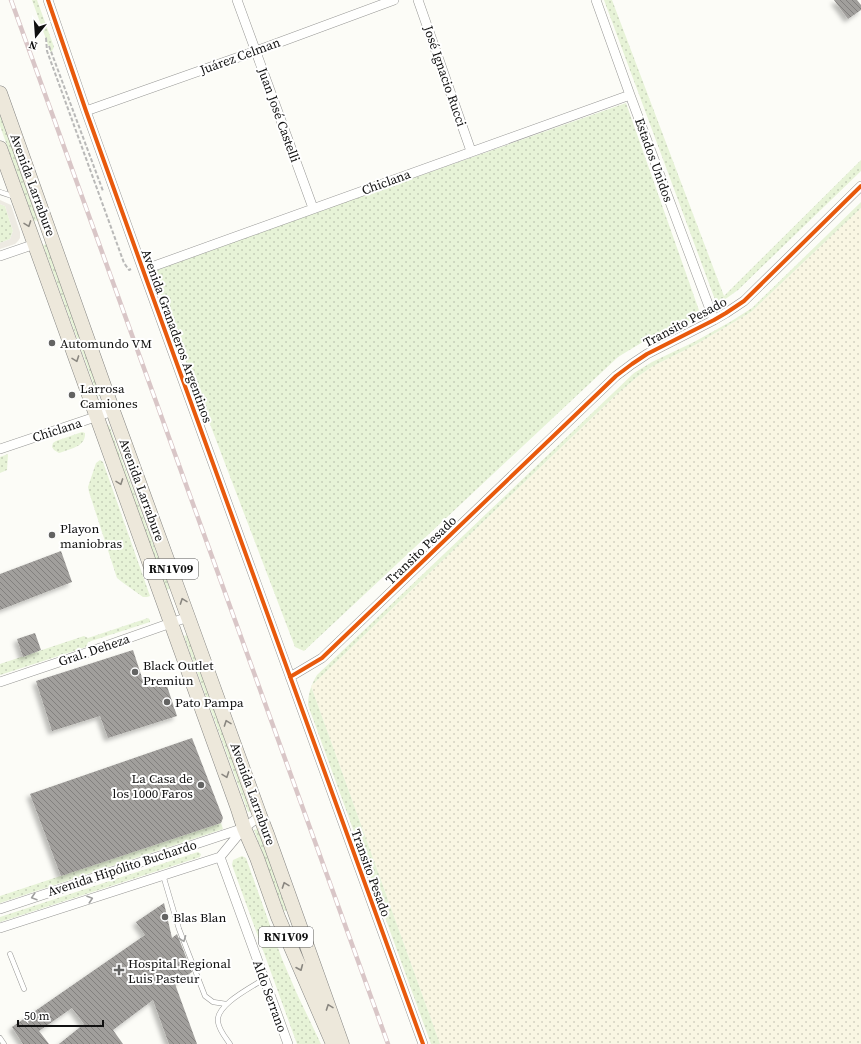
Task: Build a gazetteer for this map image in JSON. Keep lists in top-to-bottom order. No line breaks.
{"streets":{"main road":["Avenida Larrabure","RN1V09"],"street":["Juárez Celman","José Ignacio Rucci","Juan José Castelli","Estados Unidos","Chiclana","Transito Pesado","Avenida Granaderos Argentinos","Gral. Deheza","Avenida Hipólito Buchardo","Aldo Serrano"]},"crossings":[["Juárez Celman","Juan José Castelli"],["Juárez Celman","Avenida Granaderos Argentinos"],["José Ignacio Rucci","Chiclana"],["Juan José Castelli","Chiclana"],["Estados Unidos","Chiclana"],["Estados Unidos","Transito Pesado"],["Chiclana","Avenida Larrabure"],["Chiclana","Avenida Granaderos Argentinos"],["Avenida Larrabure","Gral. Deheza"],["Avenida Larrabure","Avenida Hipólito Buchardo"],["Transito Pesado","Avenida Granaderos Argentinos"],["Avenida Hipólito Buchardo","Aldo Serrano"]],"places":{"other":["Automundo VM","Larrosa Camiones","Playon maniobras","Black Outlet Premiun","Pato Pampa","La Casa de los 1000 Faros","Blas Blan"],"health":["Hospital Regional Luis Pasteur"]},"scale_bar":"50 m","north":"bottom"}
